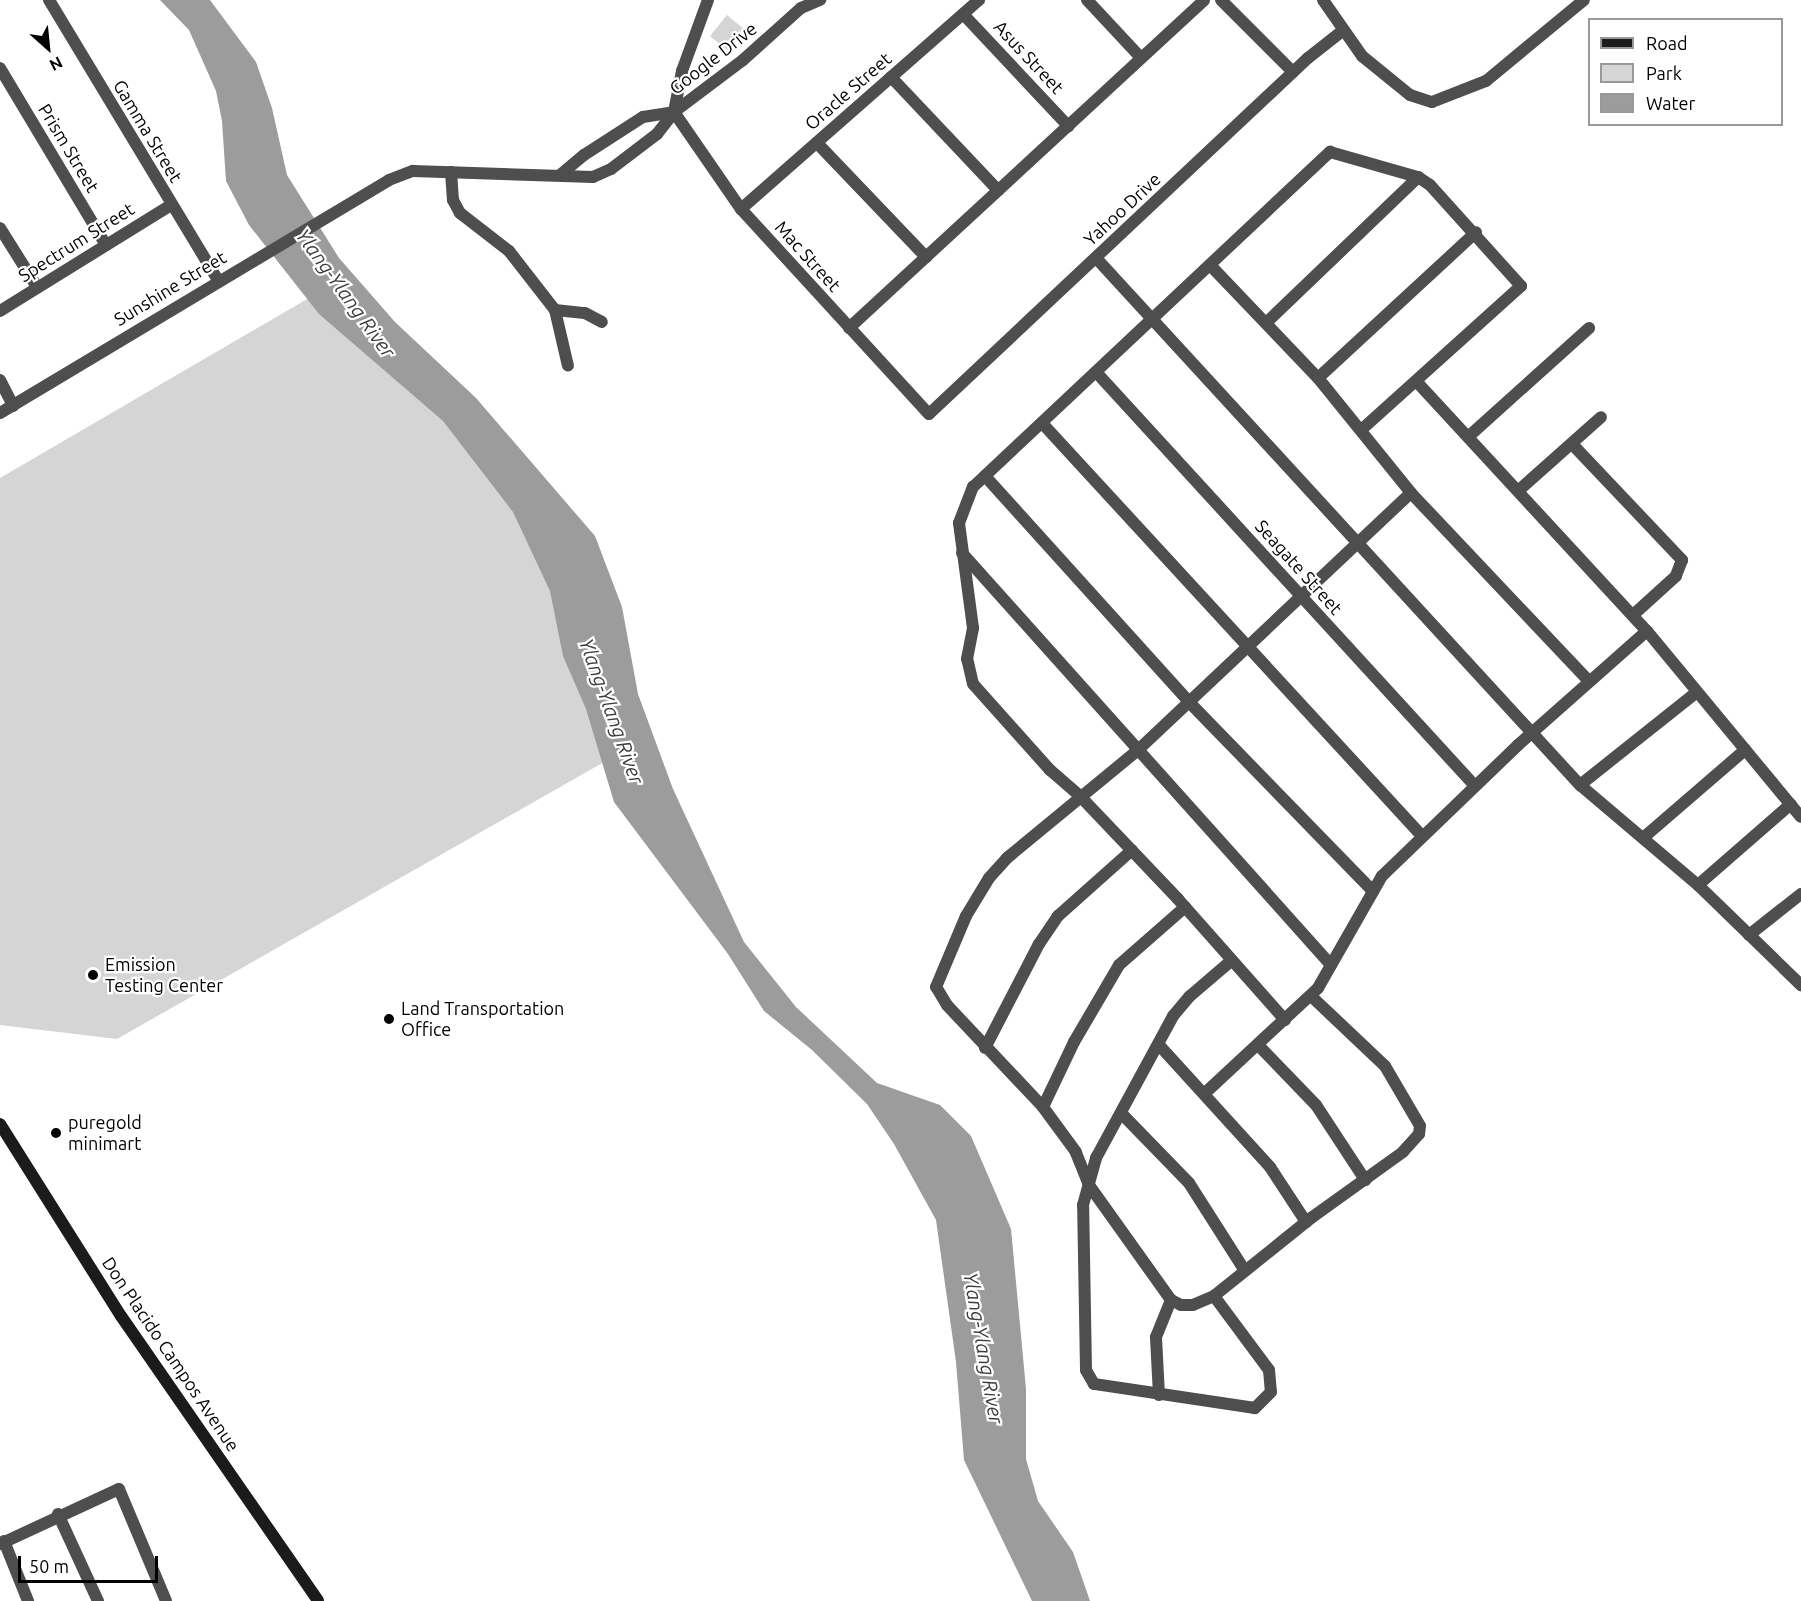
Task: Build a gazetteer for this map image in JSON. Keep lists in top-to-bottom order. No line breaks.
{"streets":{"main road":["Don Placido Campos Avenue"],"street":["Asus Street","Google Drive","Oracle Street","Gamma Street","Prism Street","Yahoo Drive","Spectrum Street","Mac Street","Sunshine Street","Seagate Street"]},"crossings":[["Asus Street","Oracle Street"],["Google Drive","Mac Street"],["Google Drive","Sunshine Street"],["Oracle Street","Mac Street"],["Gamma Street","Spectrum Street"],["Gamma Street","Sunshine Street"],["Prism Street","Spectrum Street"],["Yahoo Drive","Mac Street"],["Mac Street","Sunshine Street"]],"water":["Ylang-Ylang River"],"places":["Emission Testing Center","Land Transportation Office","puregold minimart"],"legend":["Road","Park","Water"],"scale_bar":"50 m","north":"bottom right"}
